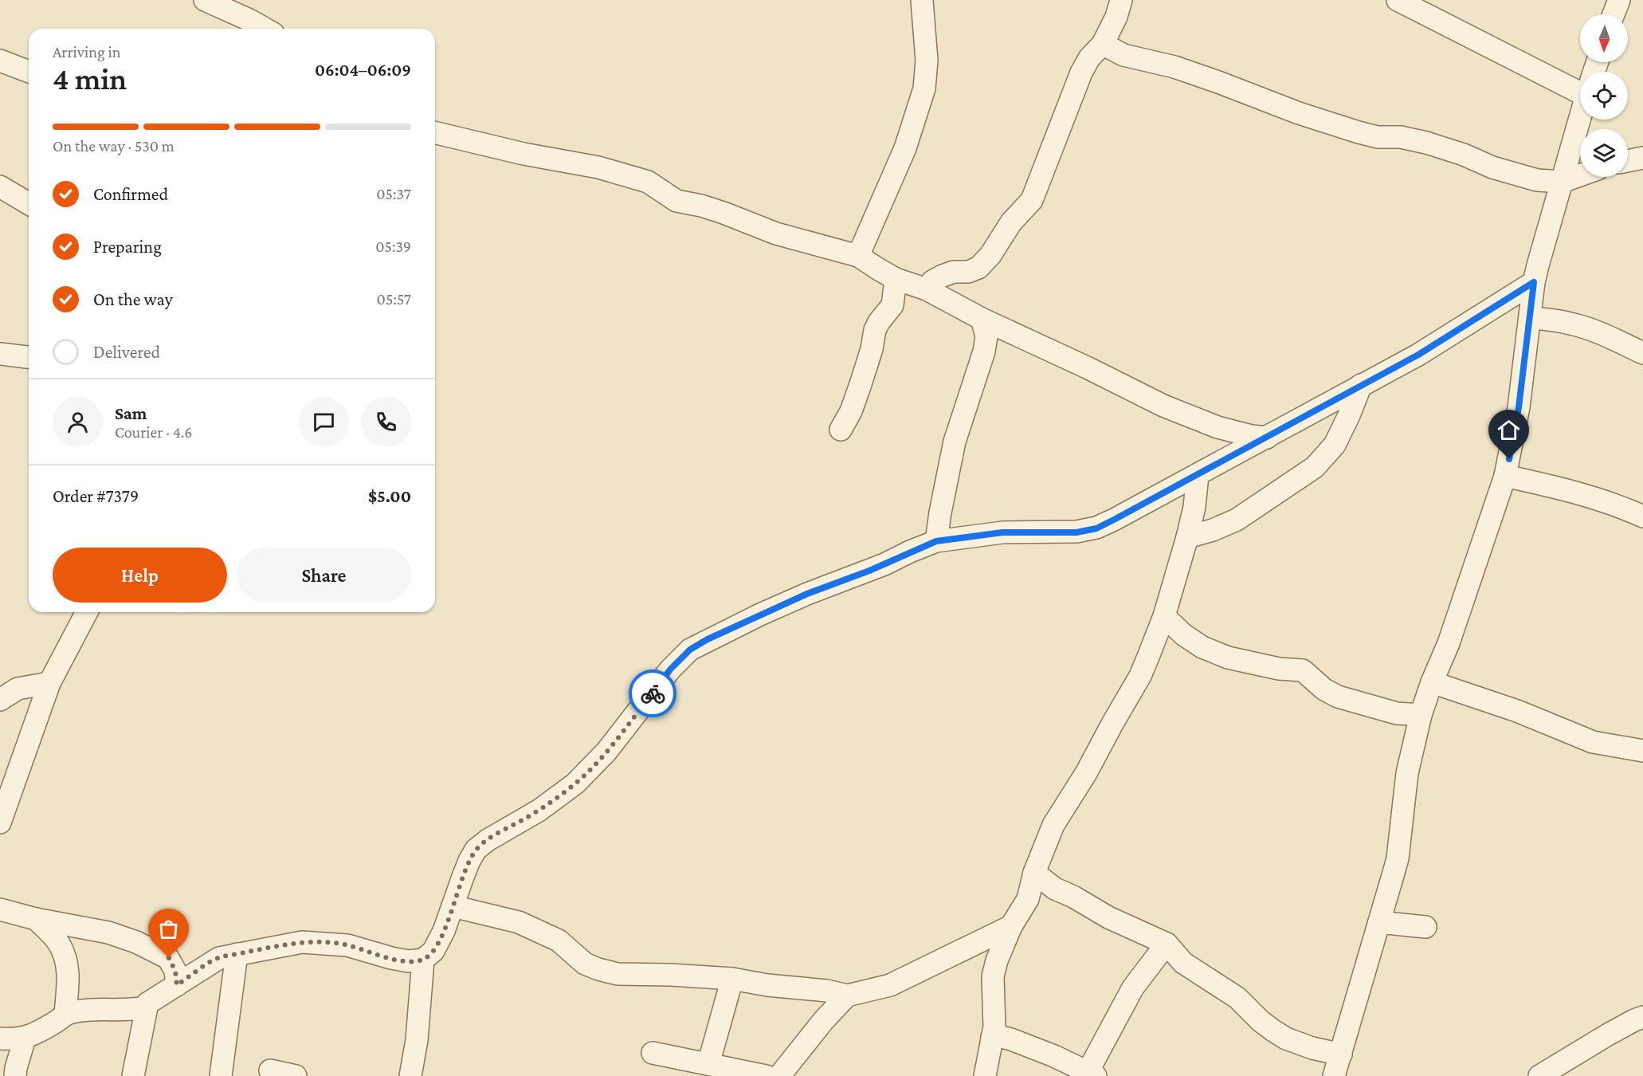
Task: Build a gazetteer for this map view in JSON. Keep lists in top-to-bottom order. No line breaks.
{"north":"bottom","page":{"heading":["4 min","Arriving in","06:04–06:09"],"panel":["Sam","Courier · 4.6","Order #7379","$5.00"],"bar":"On the way · 530 m","list":[["Confirmed","05:37"],["Preparing","05:39"],["On the way","05:57"],"Delivered"],"buttons":["Help","Share"]}}
